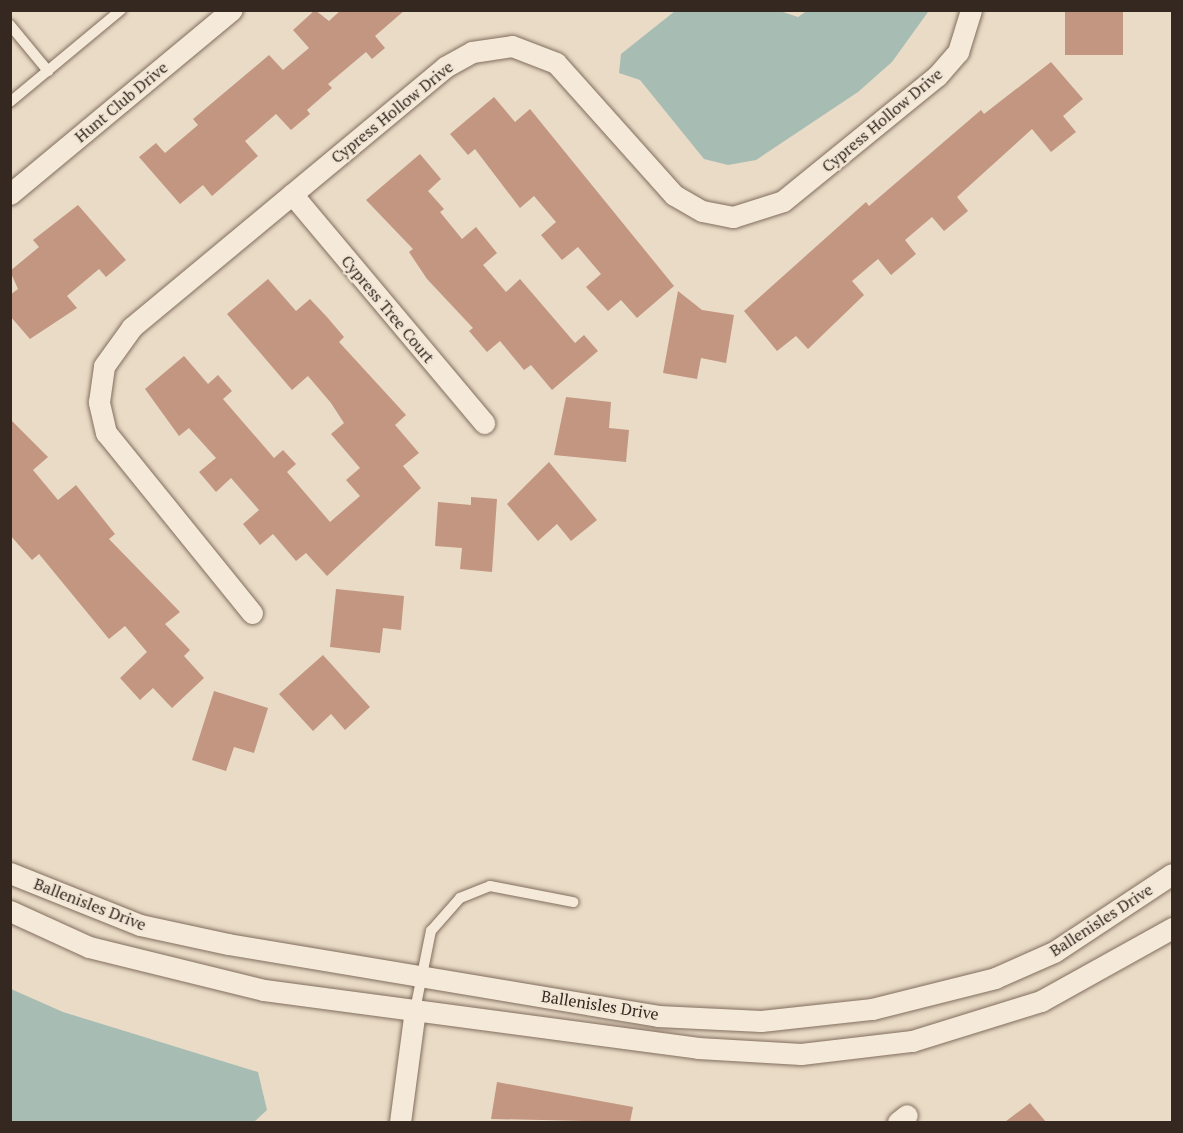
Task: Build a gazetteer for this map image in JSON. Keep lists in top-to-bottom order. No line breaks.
{"streets":{"street":["Hunt Club Drive","Cypress Hollow Drive","Cypress Tree Court","Ballenisles Drive"]},"crossings":[["Cypress Hollow Drive","Cypress Tree Court"]]}
